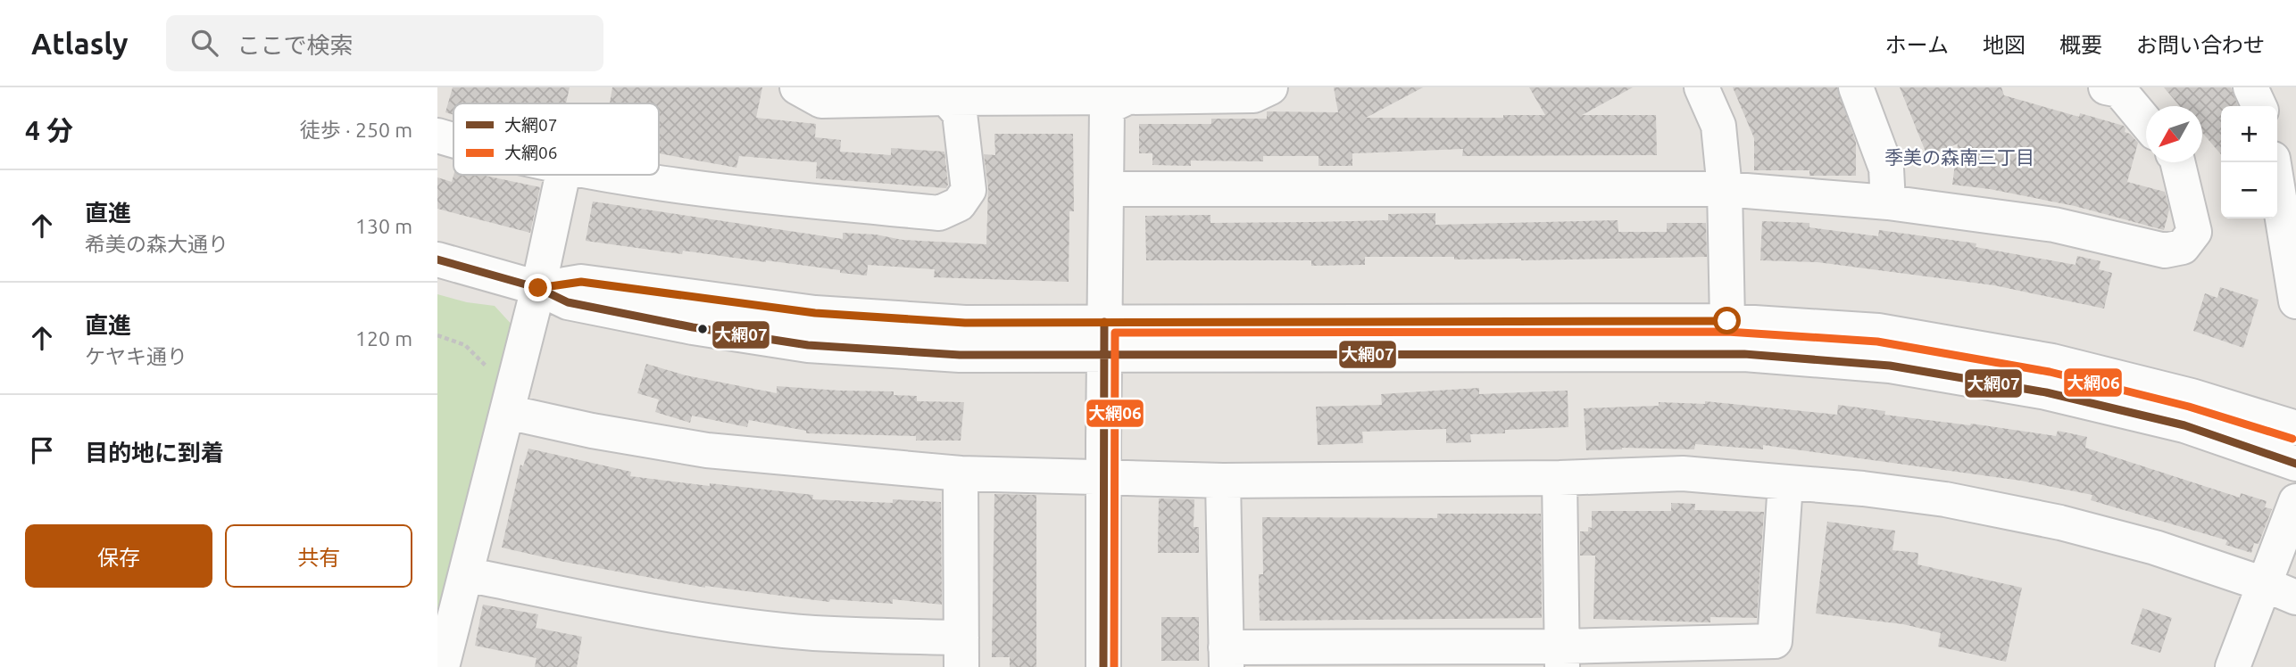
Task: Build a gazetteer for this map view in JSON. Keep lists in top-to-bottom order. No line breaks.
{"districts":["季美の森南三丁目"],"lines":["transit line 大網07","transit line 大網06"],"legend":["大網07","大網06"],"north":"bottom left","page":{"header":"Atlasly","search":"ここで検索","nav":["ホーム","地図","概要","お問い合わせ"],"heading":["4 分","徒歩 · 250 m"],"map_buttons":["+","−"],"list":[["直進","希美の森大通り","130 m"],["直進","ケヤキ通り","120 m"],"目的地に到着"],"buttons":["保存","共有"]}}
